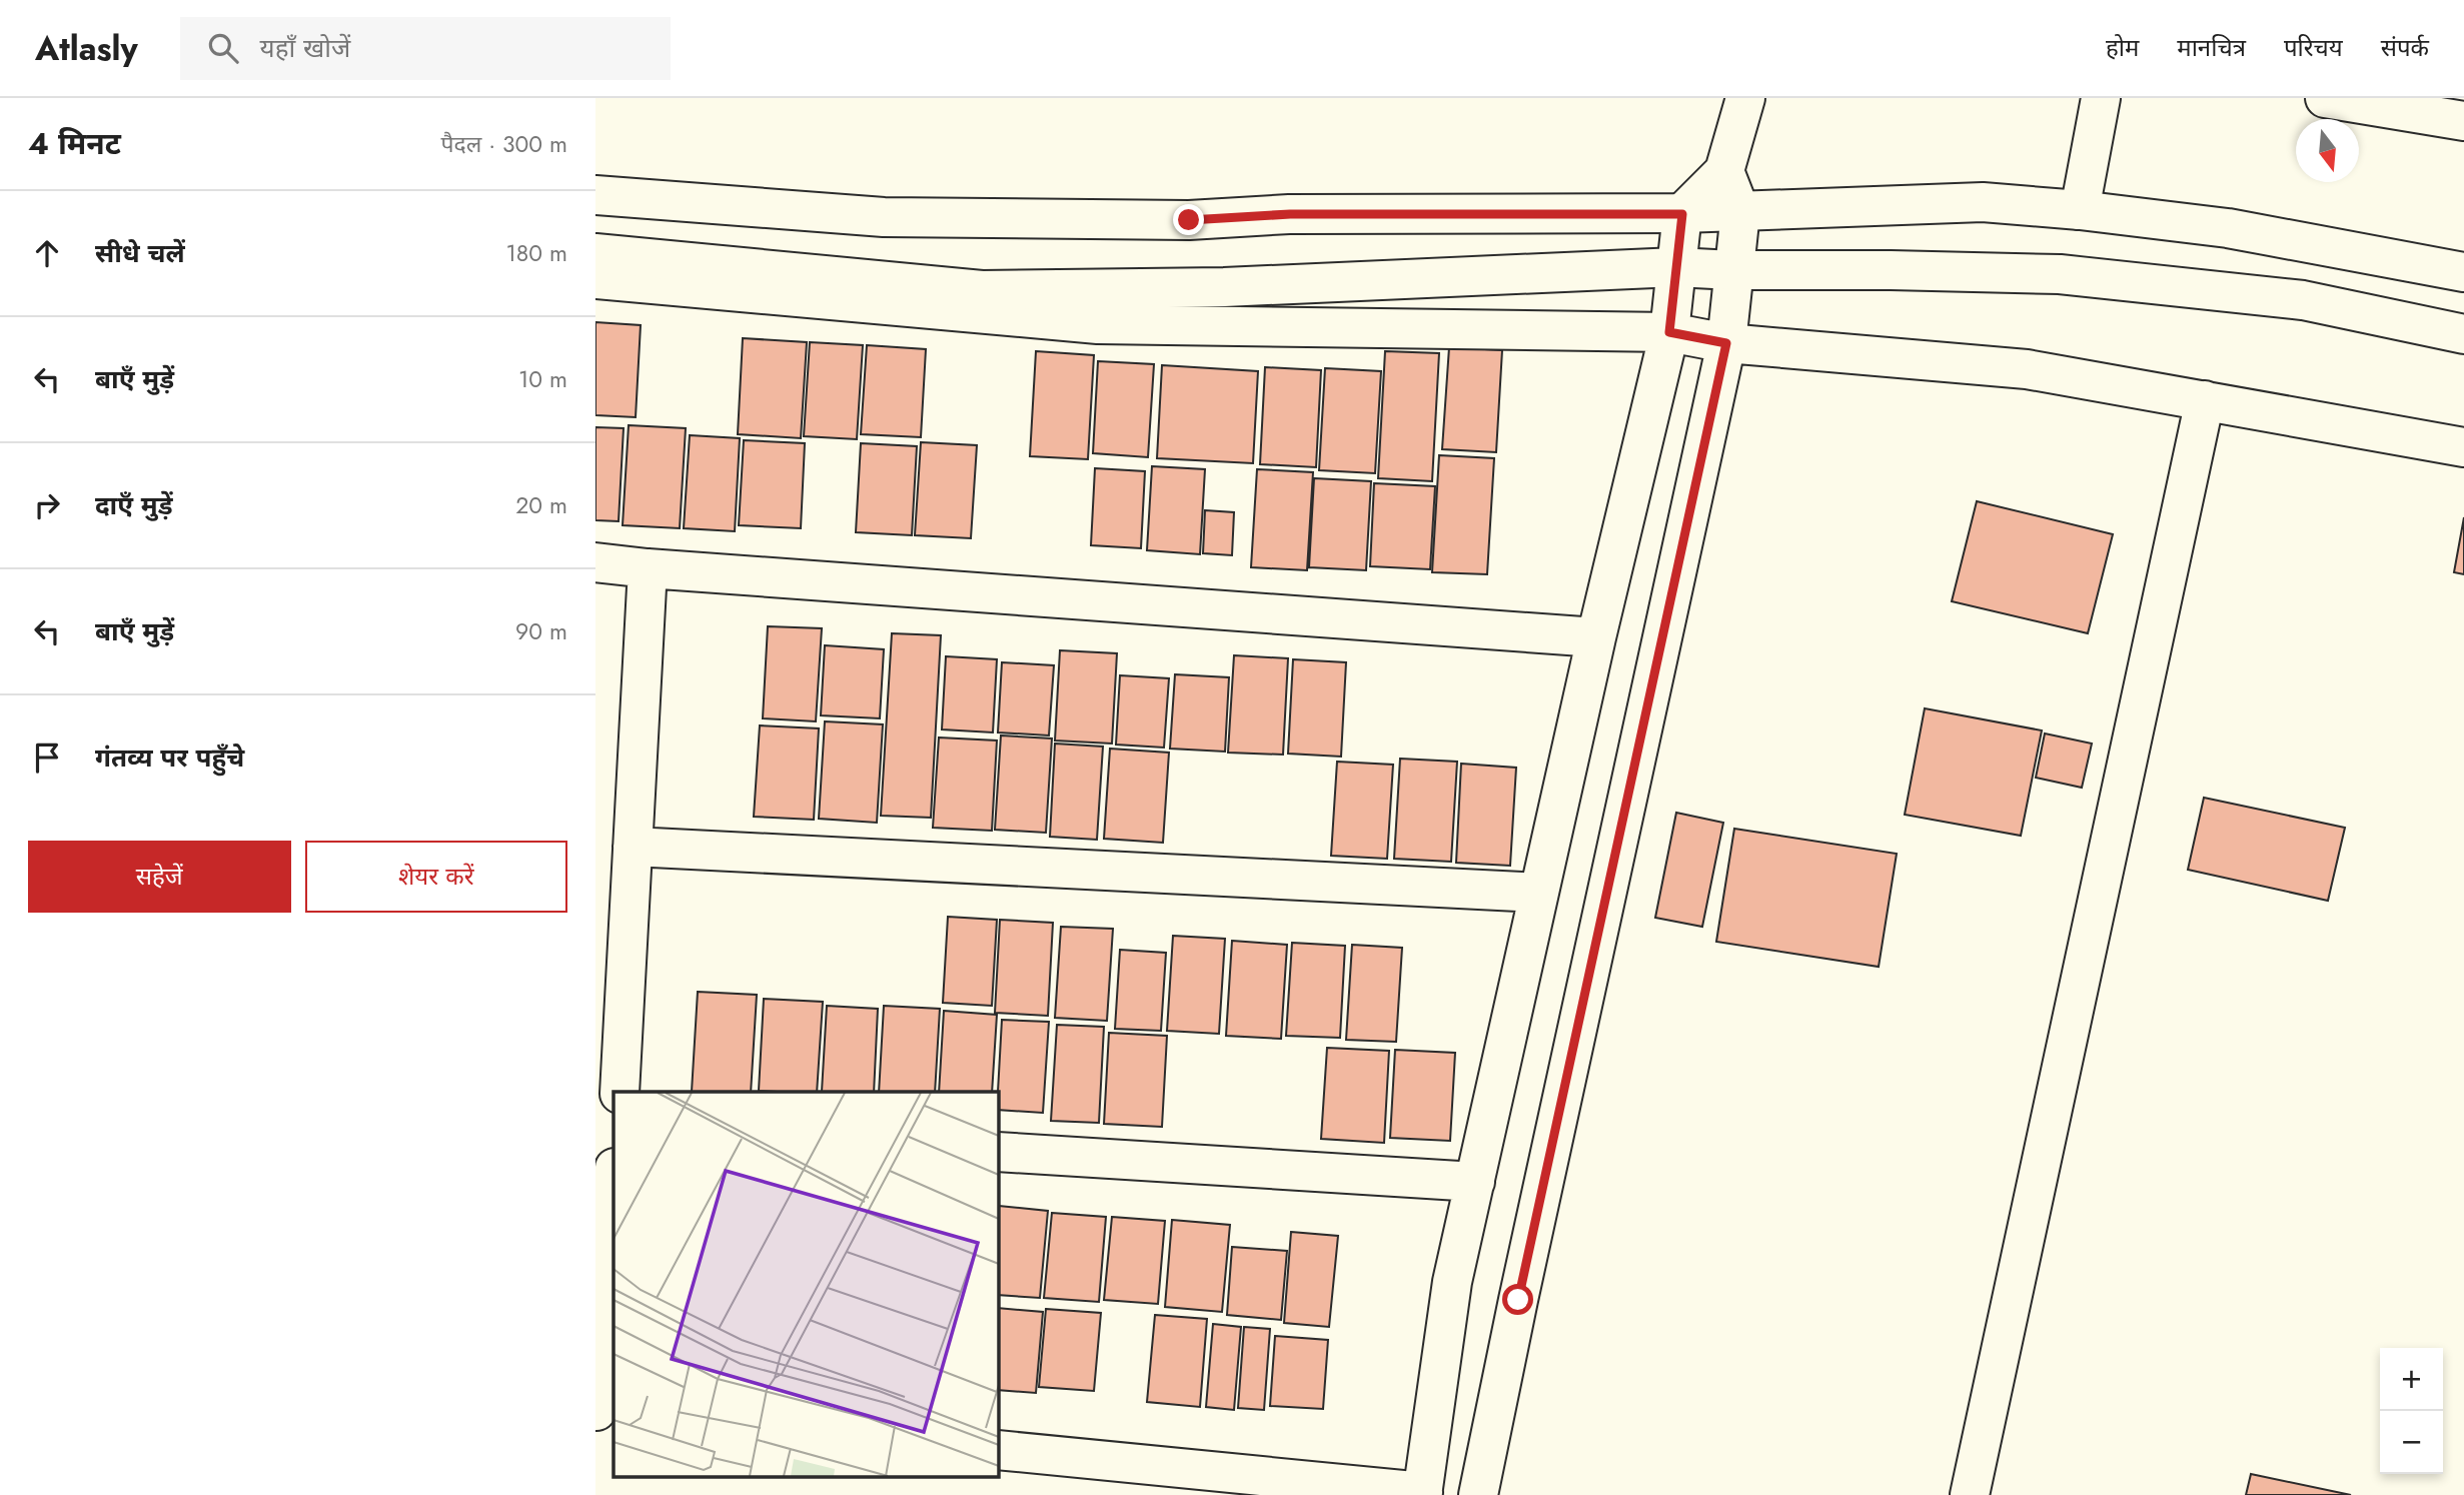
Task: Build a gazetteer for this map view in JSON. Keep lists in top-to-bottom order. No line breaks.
{"north":"bottom","page":{"header":"Atlasly","search":"यहाँ खोजें","nav":["होम","मानचित्र","परिचय","संपर्क"],"heading":["4 मिनट","पैदल · 300 m"],"list":[["सीधे चलें","180 m"],["बाएँ मुड़ें","10 m"],["दाएँ मुड़ें","20 m"],["बाएँ मुड़ें","90 m"],"गंतव्य पर पहुँचे"],"buttons":["सहेजें","शेयर करें"],"map_buttons":["+","−"]}}
